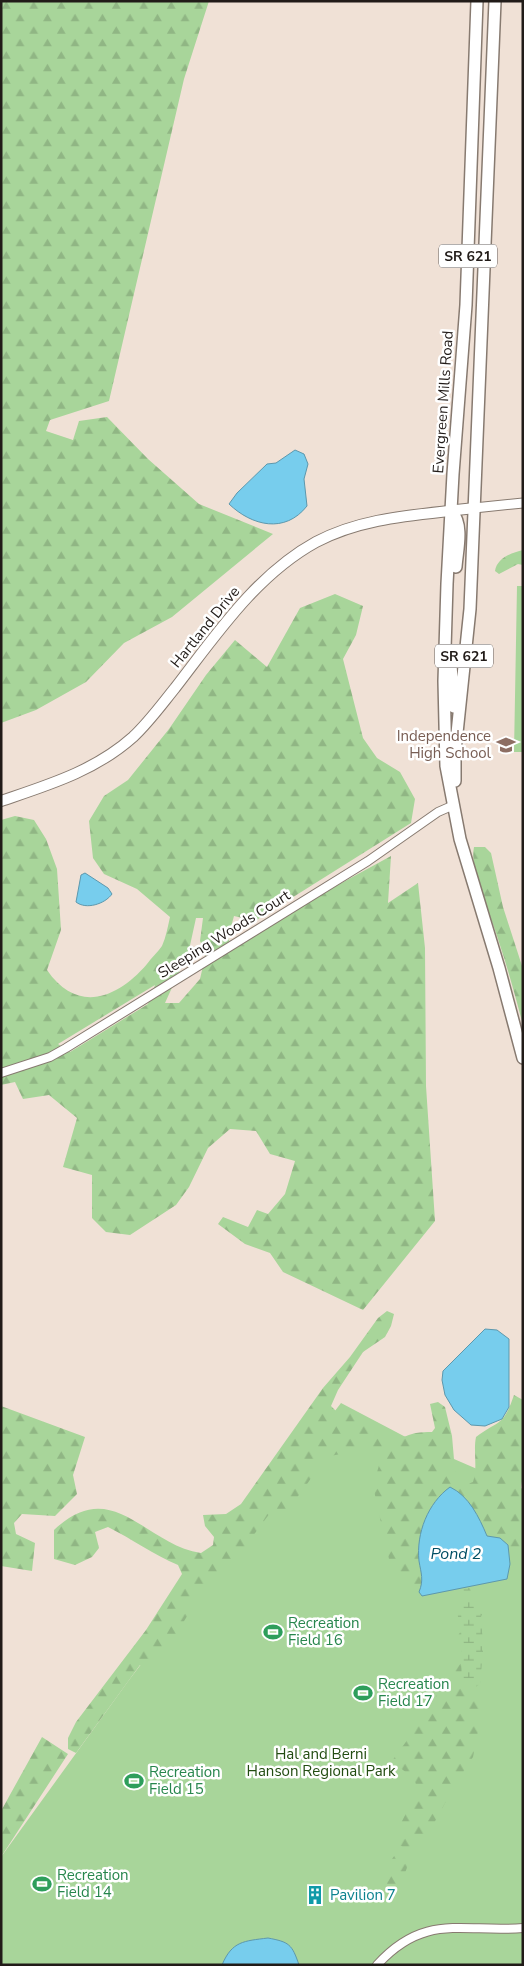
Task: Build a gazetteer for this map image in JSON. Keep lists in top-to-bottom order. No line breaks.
{"streets":{"main road":["SR 621","Evergreen Mills Road","Hartland Drive"],"street":["Sleeping Woods Court"]},"crossings":[["Evergreen Mills Road","Hartland Drive"],["Evergreen Mills Road","Sleeping Woods Court"]],"water":["Pond 2"],"parks":["Hal and Berni Hanson Regional Park"],"places":{"school or university":["Independence High School"],"sports":["Recreation Field 16","Recreation Field 17","Recreation Field 15","Recreation Field 14"],"building":["Pavilion 7"]}}
